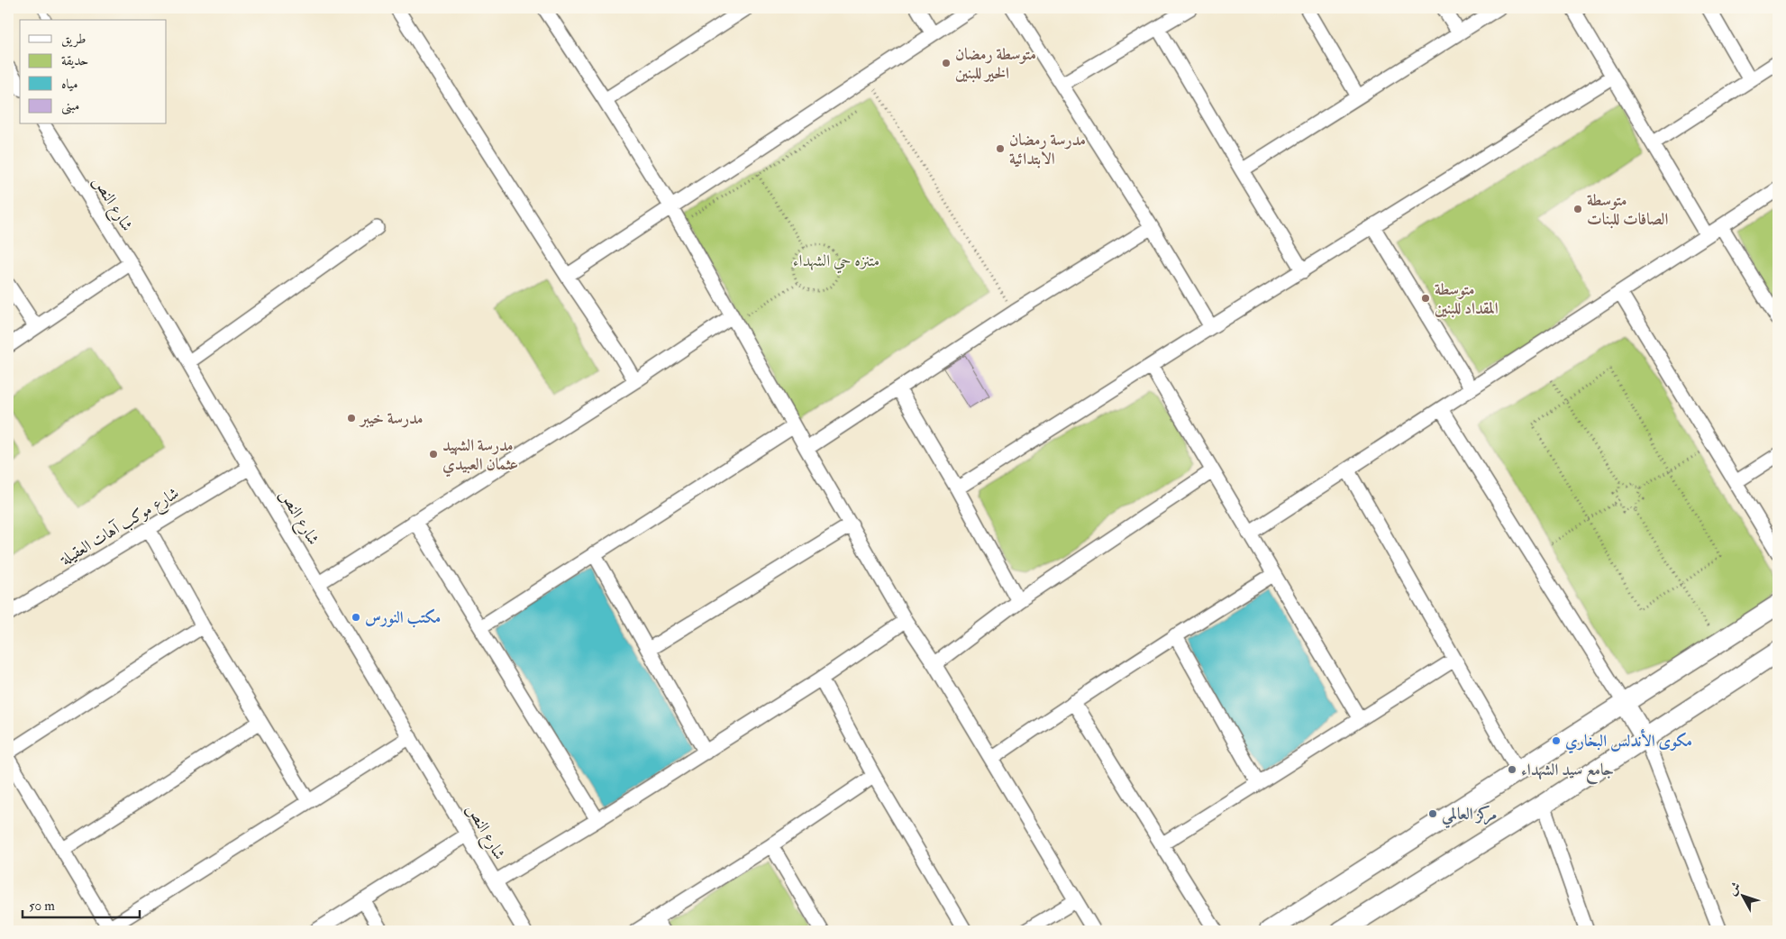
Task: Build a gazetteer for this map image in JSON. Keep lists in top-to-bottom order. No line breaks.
{"streets":{"street":["شارع النص","شارع موكب آهات العقيلة"]},"crossings":[["شارع النص","شارع موكب آهات العقيلة"]],"parks":["متنزه حي الشهداء"],"places":["متوسطة رمضان الخير للبنين","مدرسة رمضان الابتدائية","متوسطة الصافات للبنات","متوسطة المقداد للبنين","مدرسة خيبر","مدرسة الشهيد عثمان العبيدي","مكتب النورس","مكوى الأندلس البخاري","جامع سيد الشهداء","مركز العالمي"],"legend":["طريق","حديقة","مياه","مبنى"],"scale_bar":"50 m","north":"top left"}
